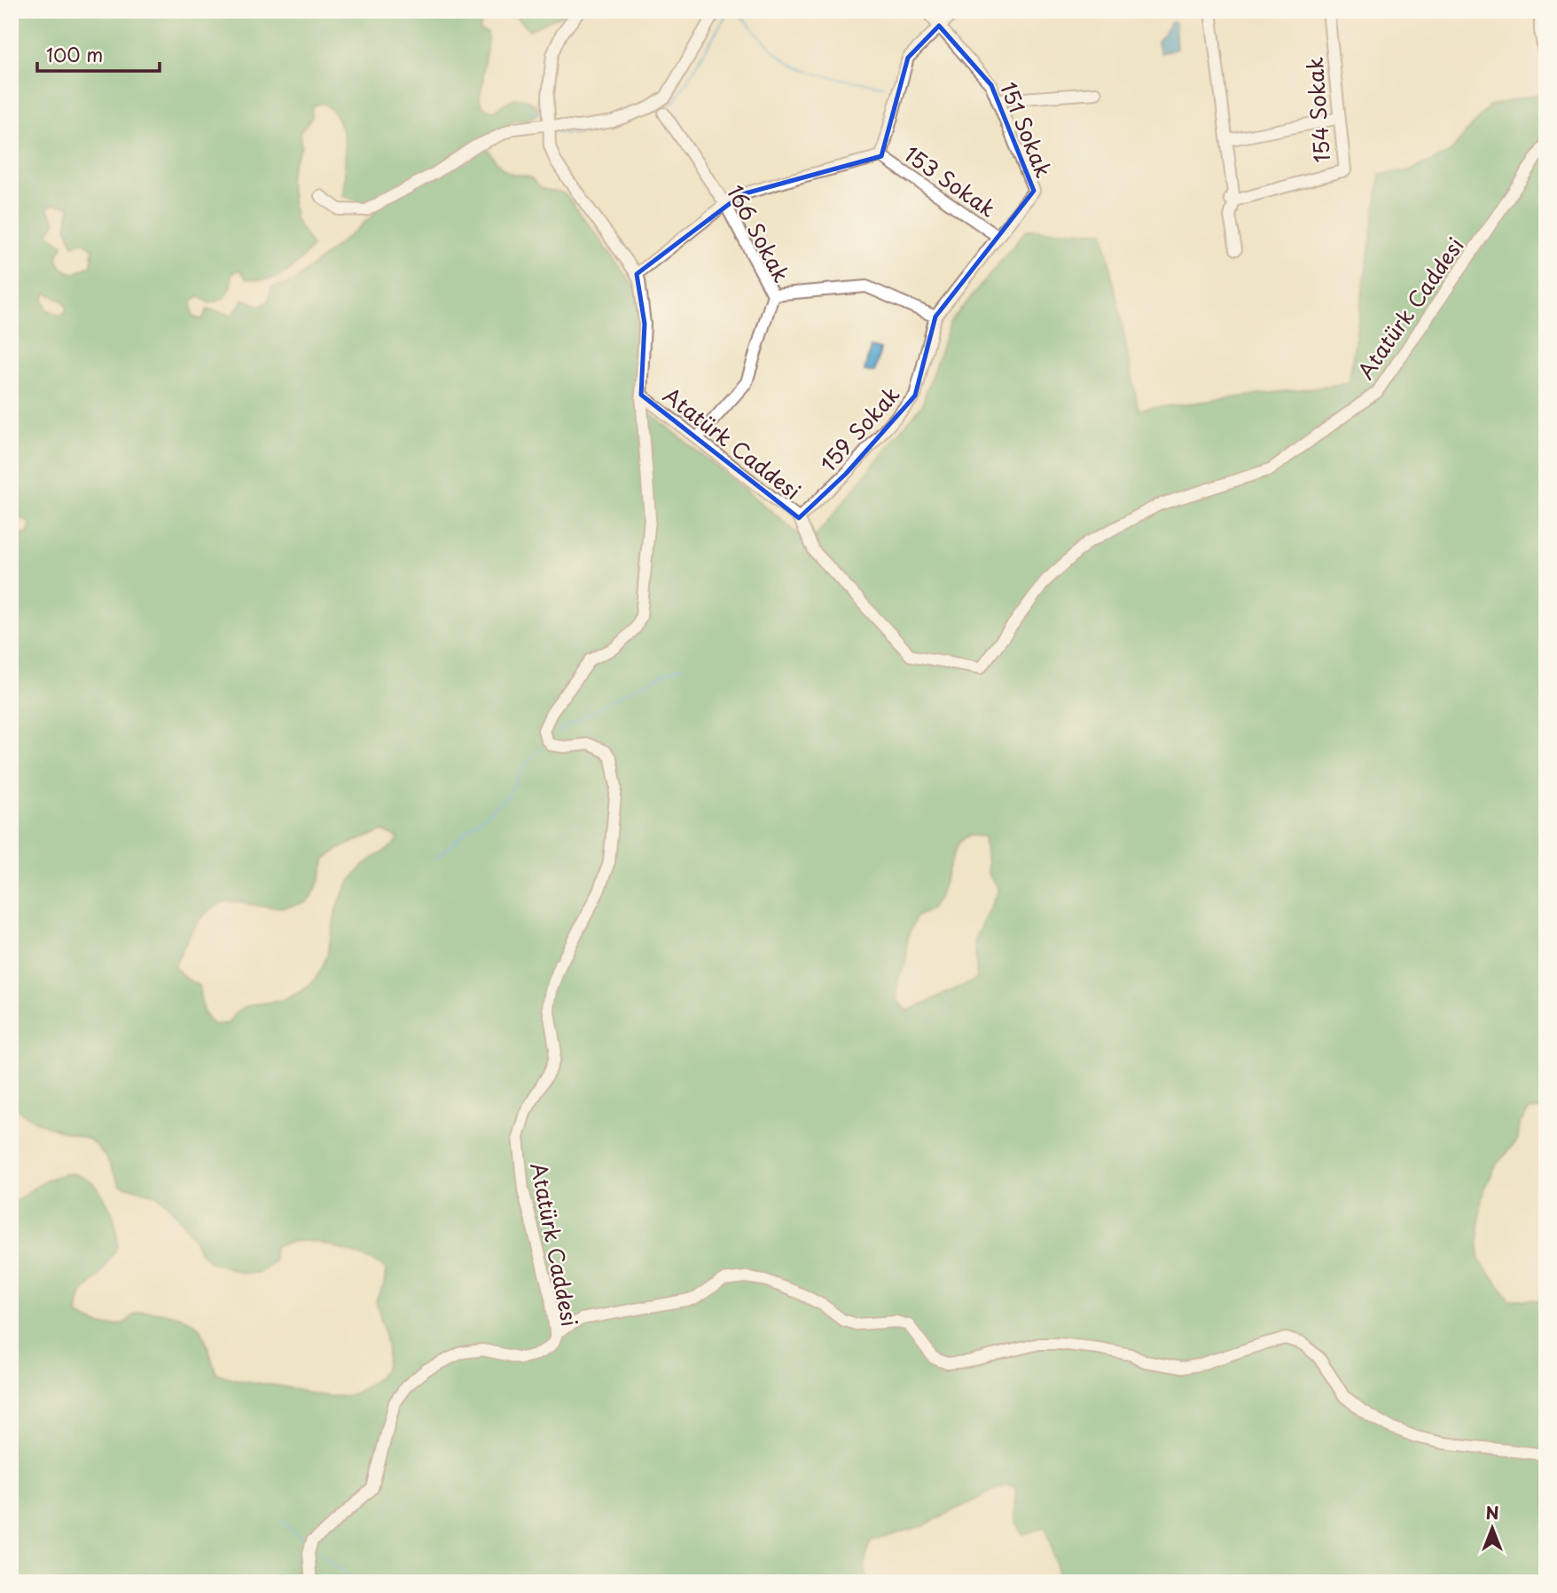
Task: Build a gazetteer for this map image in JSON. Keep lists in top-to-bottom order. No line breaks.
{"streets":{"street":["154 Sokak","151 Sokak","153 Sokak","166 Sokak","Atatürk Caddesi","159 Sokak"]},"crossings":[["151 Sokak","153 Sokak"],["166 Sokak","Atatürk Caddesi"],["Atatürk Caddesi","159 Sokak"]],"scale_bar":"100 m","north":"top"}
